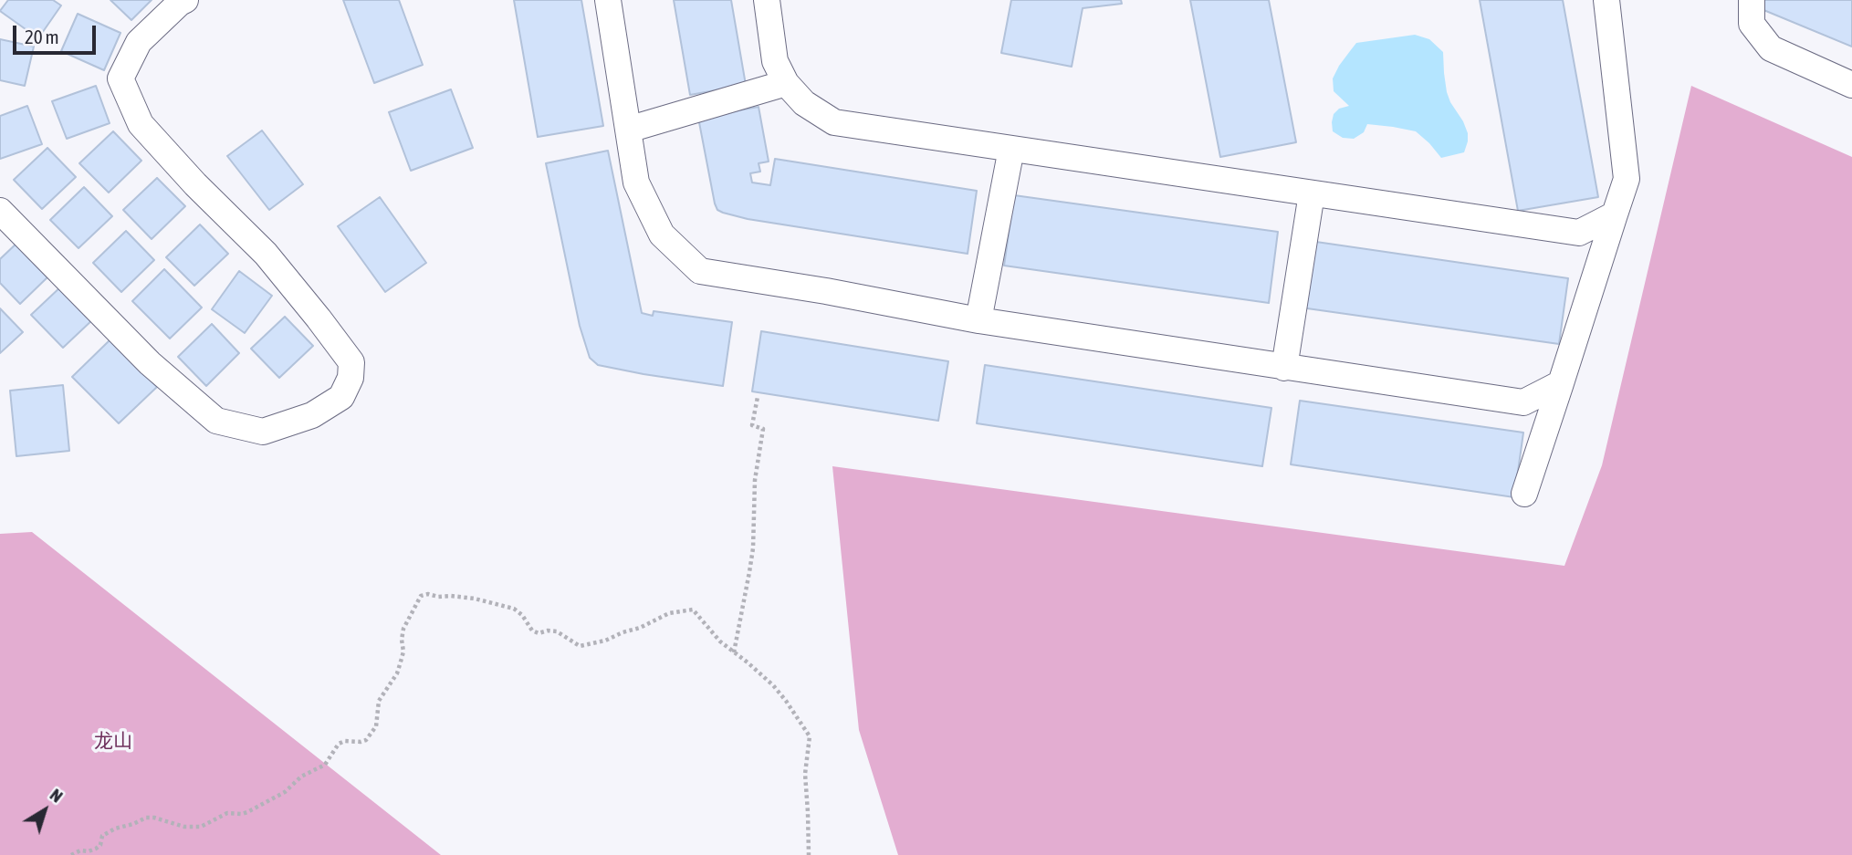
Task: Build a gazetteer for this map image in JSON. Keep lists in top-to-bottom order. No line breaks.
{"parks":["龙山"],"scale_bar":"20 m","north":"top right"}
